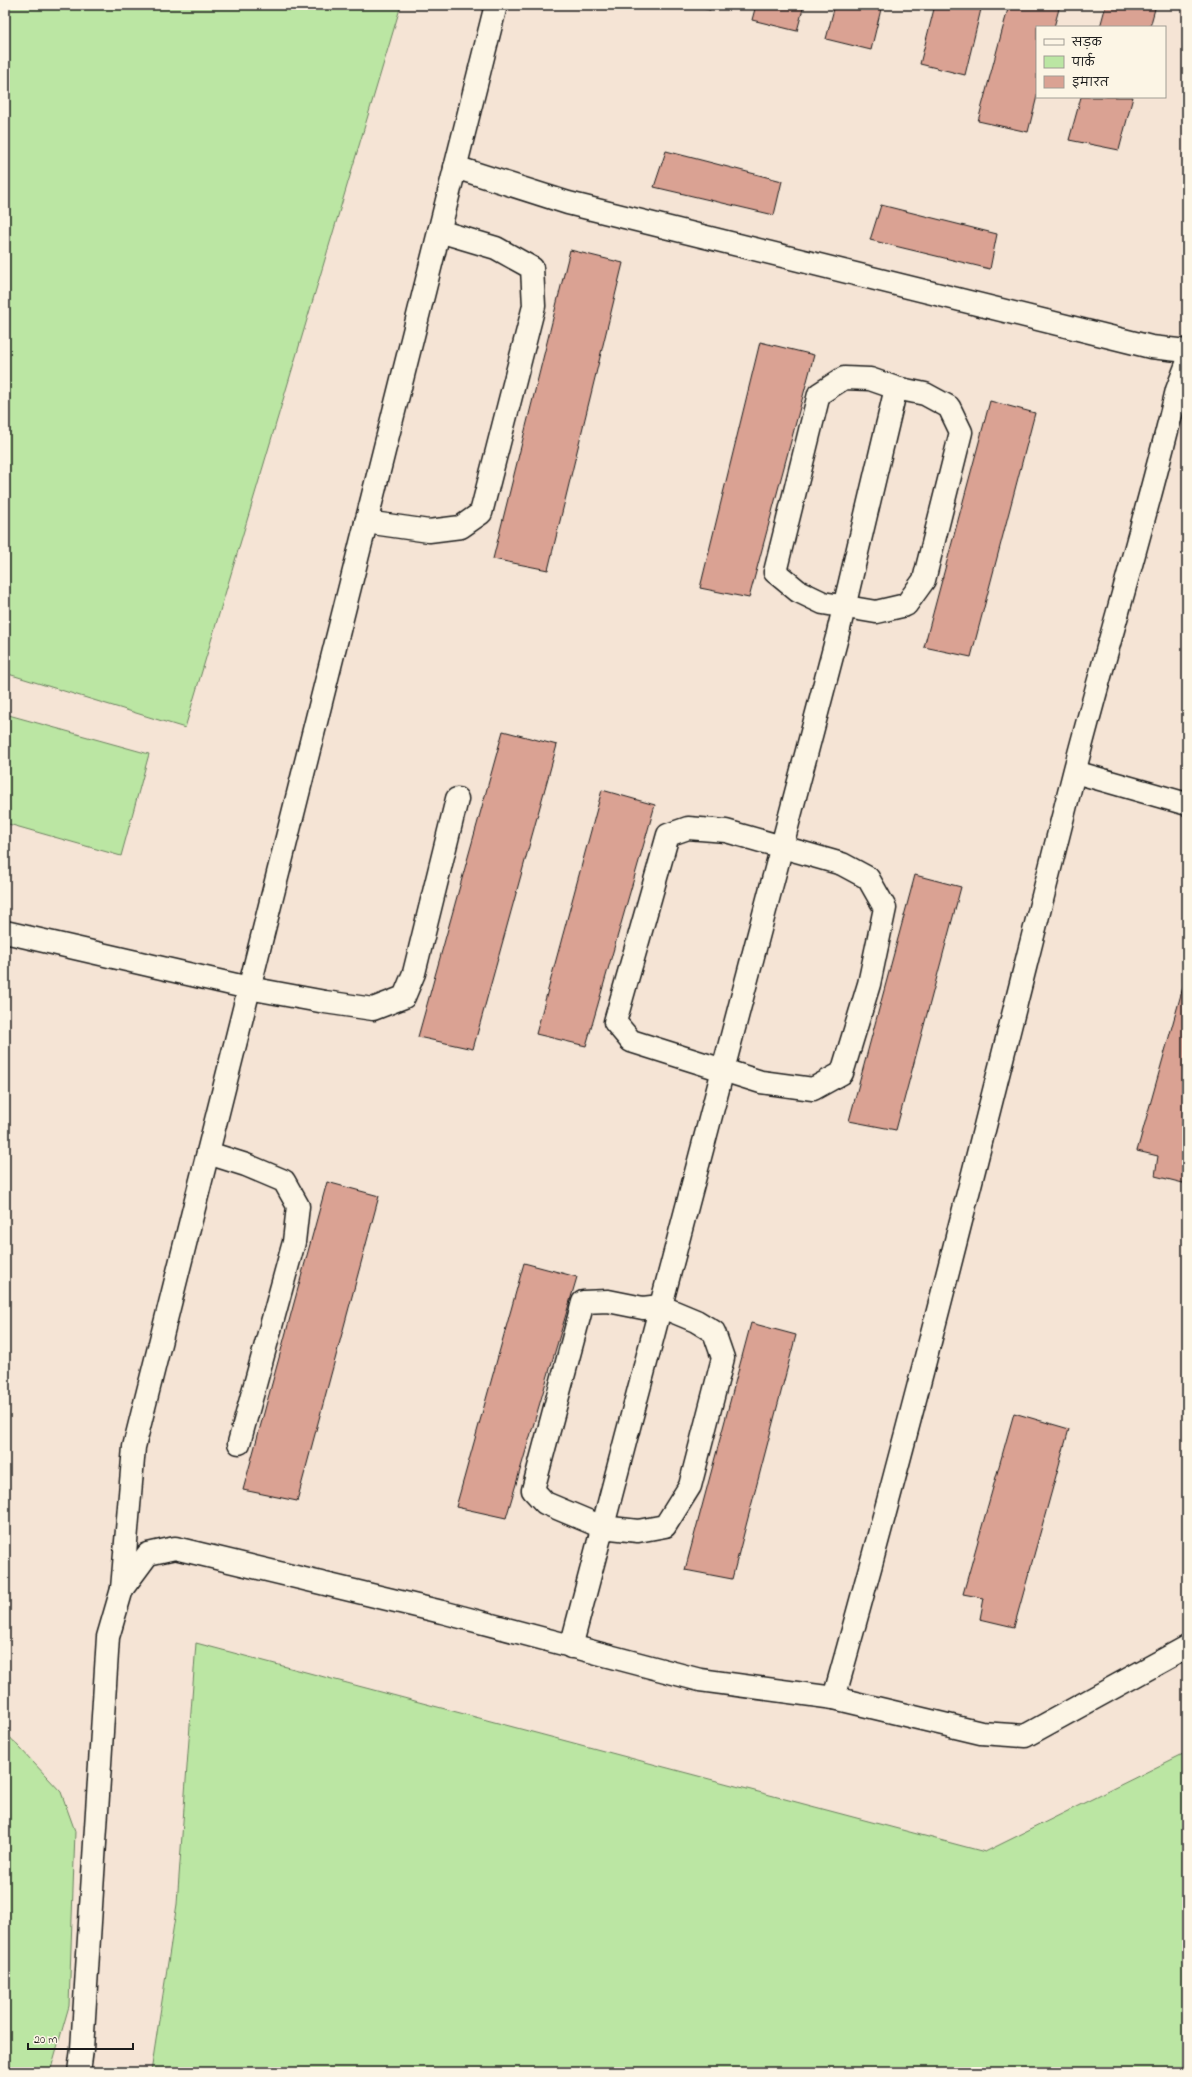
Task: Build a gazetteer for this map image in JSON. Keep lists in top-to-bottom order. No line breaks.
{"legend":["सड़क","पार्क","इमारत"],"scale_bar":"20 m"}
